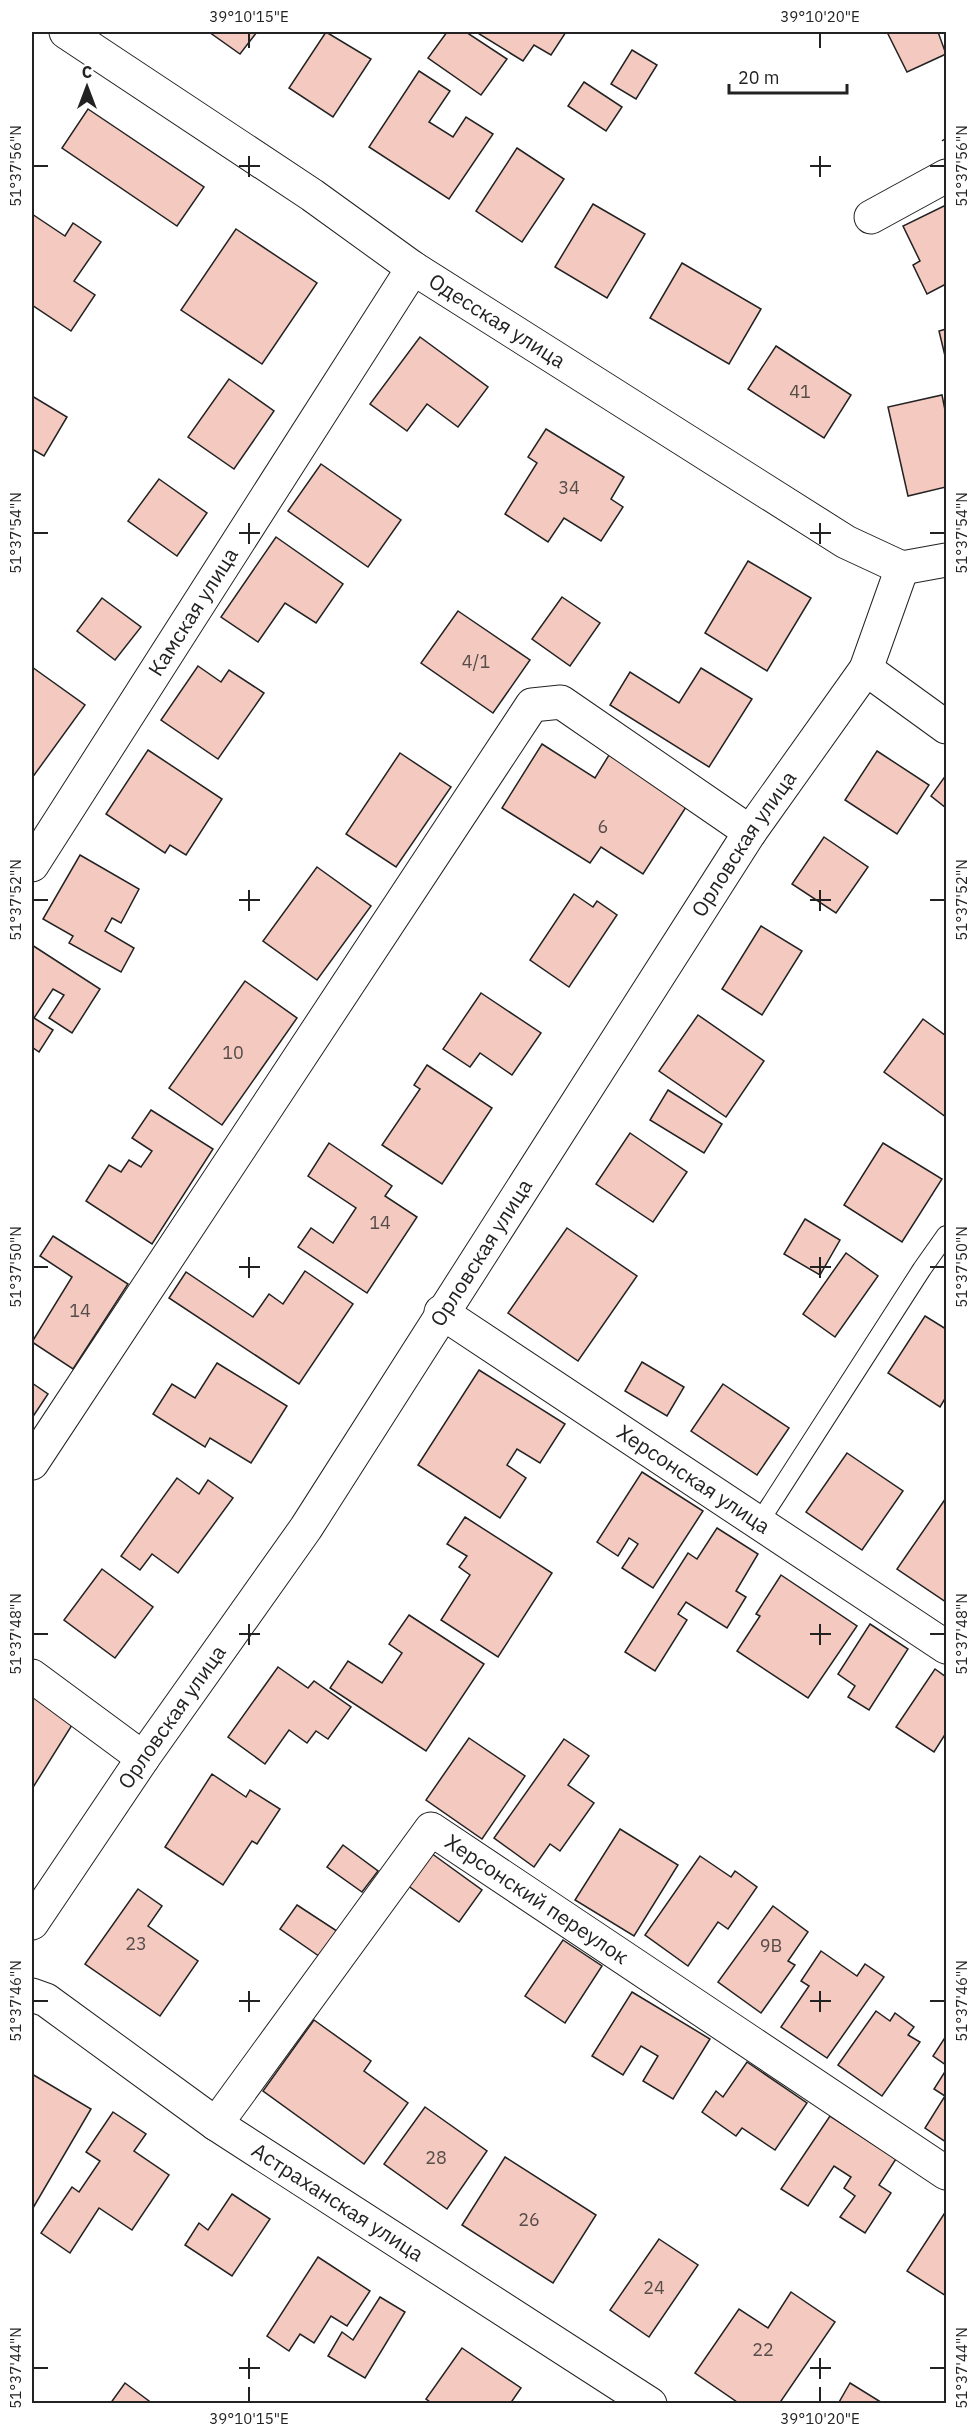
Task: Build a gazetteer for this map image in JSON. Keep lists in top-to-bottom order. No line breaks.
{"streets":{"street":["Одесская улица","Камская улица","Орловская улица","Херсонская улица","Херсонский переулок","Астраханская улица"]},"crossings":[["Одесская улица","Камская улица"],["Одесская улица","Орловская улица"],["Орловская улица","Херсонская улица"],["Херсонский переулок","Астраханская улица"]],"house_numbers":["41","34","4/1","6","10","14","14","23","9В","28","26","24","22"],"scale_bar":"20 m","north":"top","coordinates":["39°10'15\"E","39°10'20\"E","51°37'56\"N","51°37'54\"N","51°37'52\"N","51°37'50\"N","51°37'48\"N","51°37'46\"N","51°37'44\"N"]}
